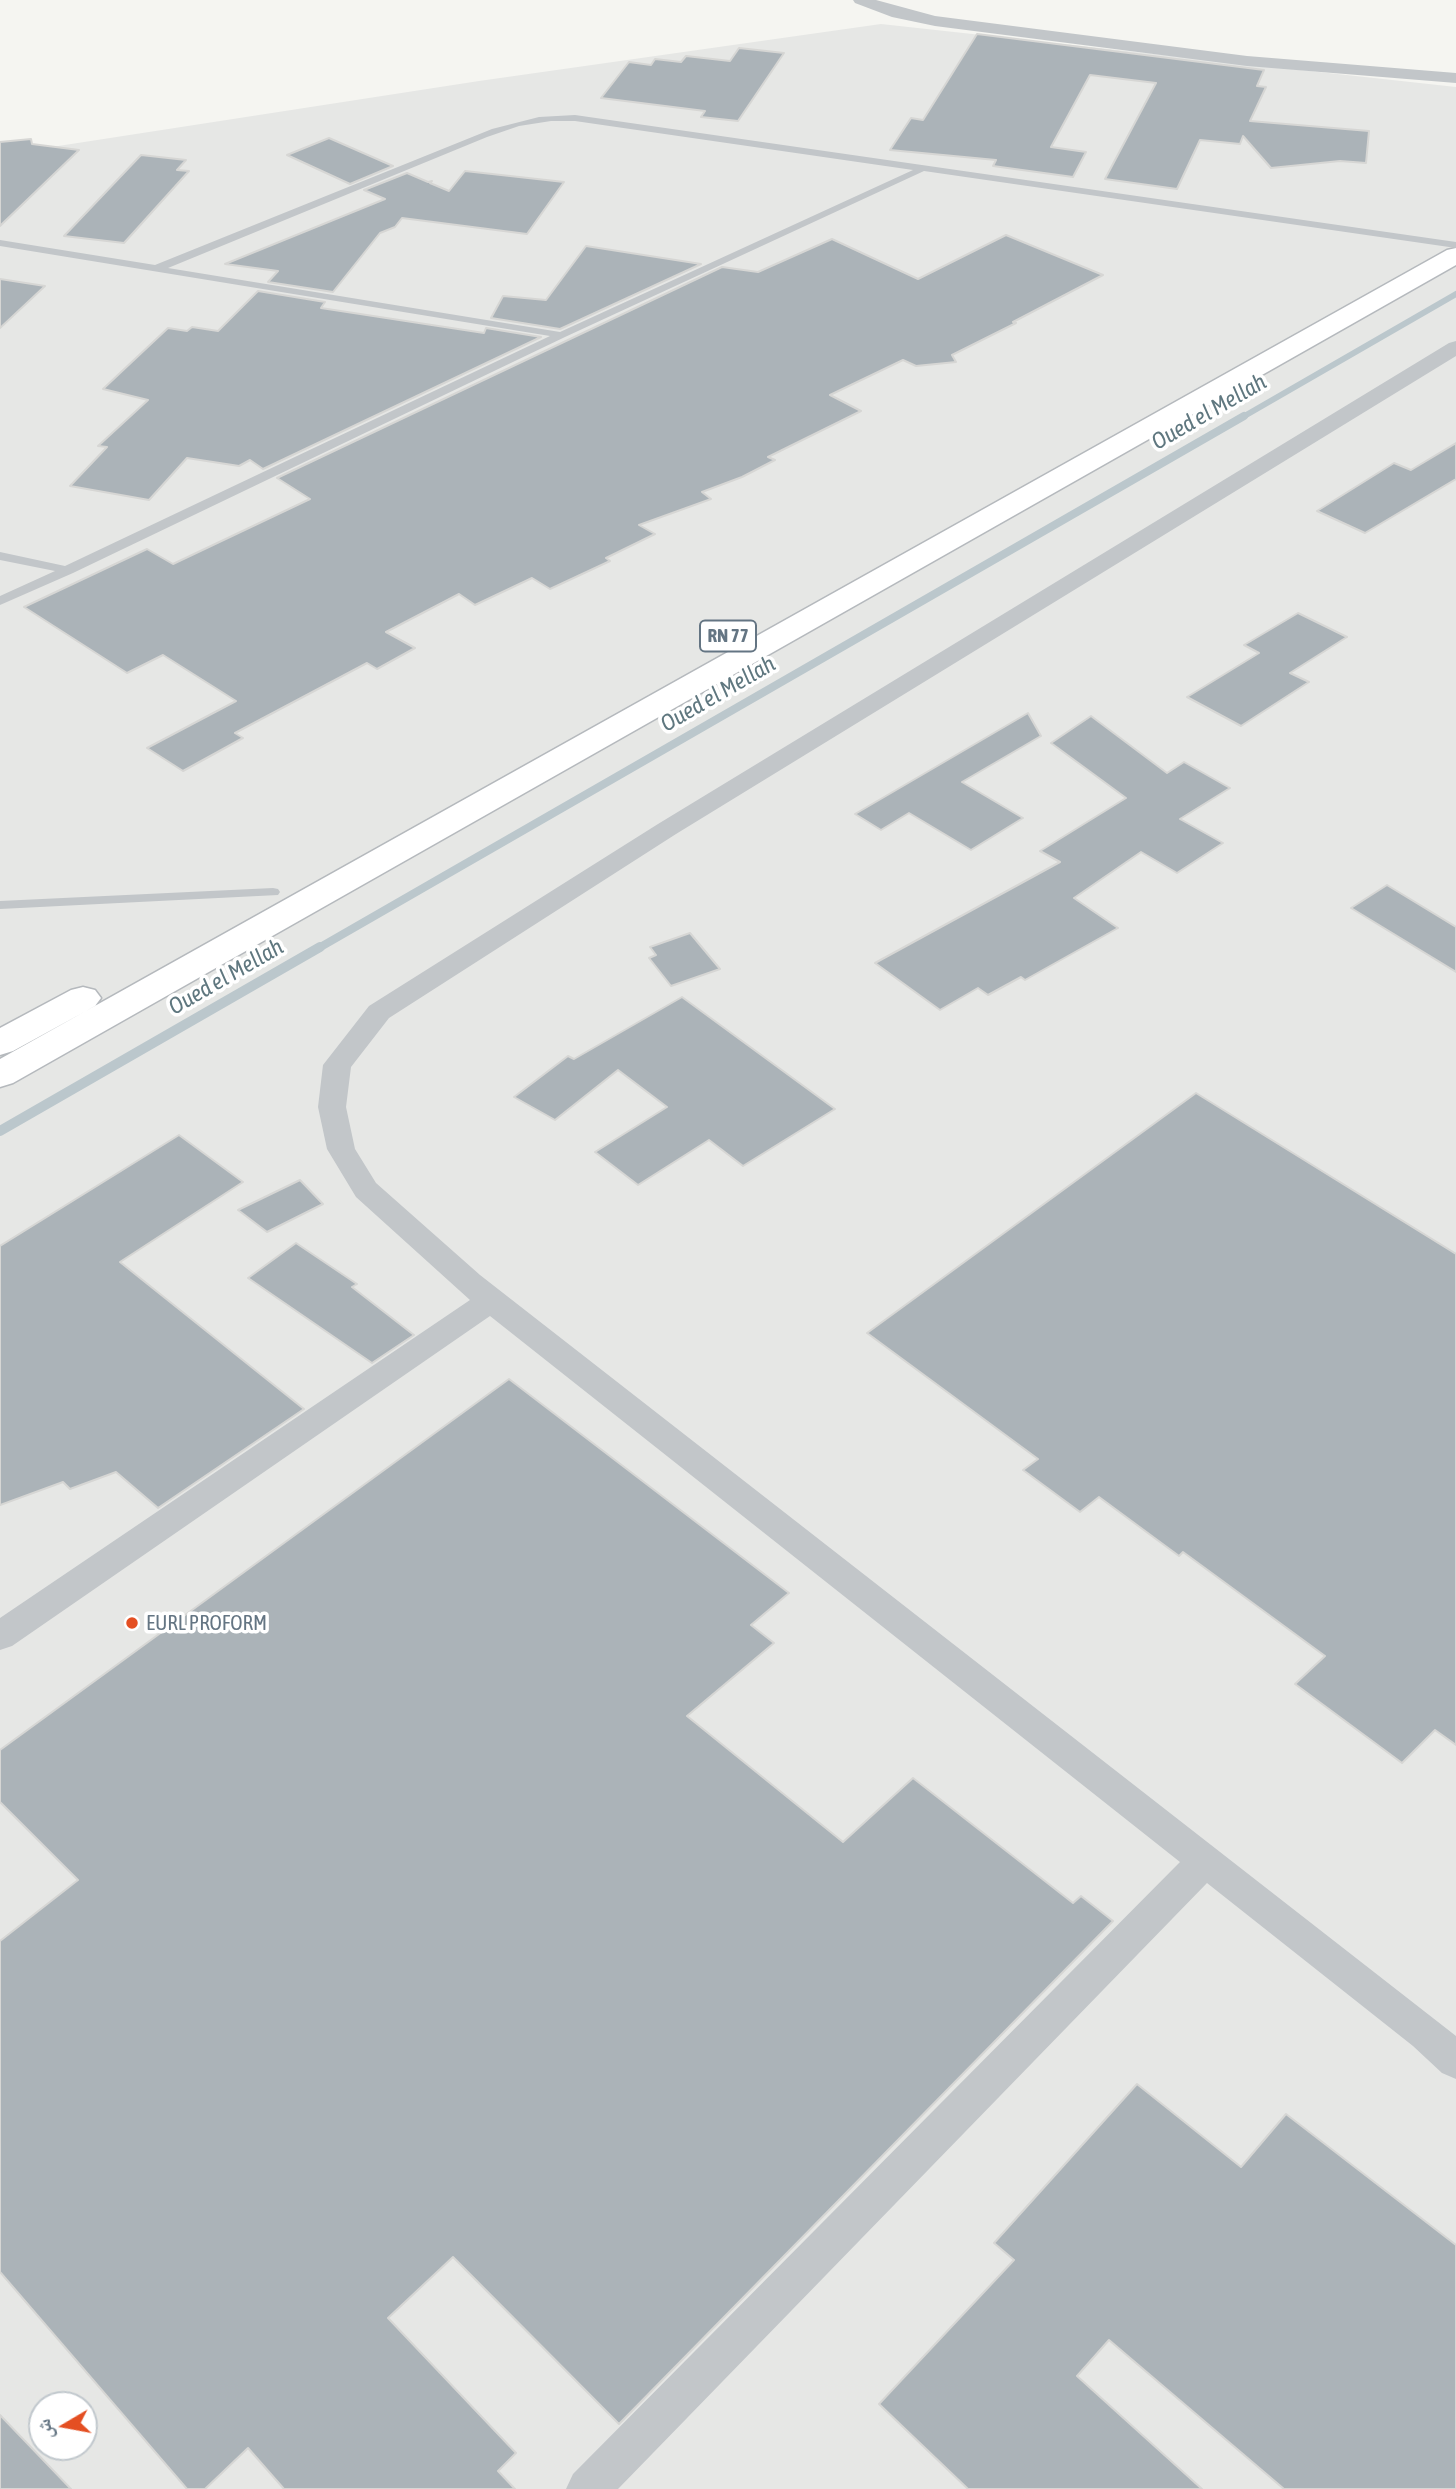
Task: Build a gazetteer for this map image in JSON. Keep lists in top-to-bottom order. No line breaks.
{"streets":{"main road":["RN 77"]},"water":["Oued el Mellah"],"places":["EURL PROFORM"],"north":"left"}
